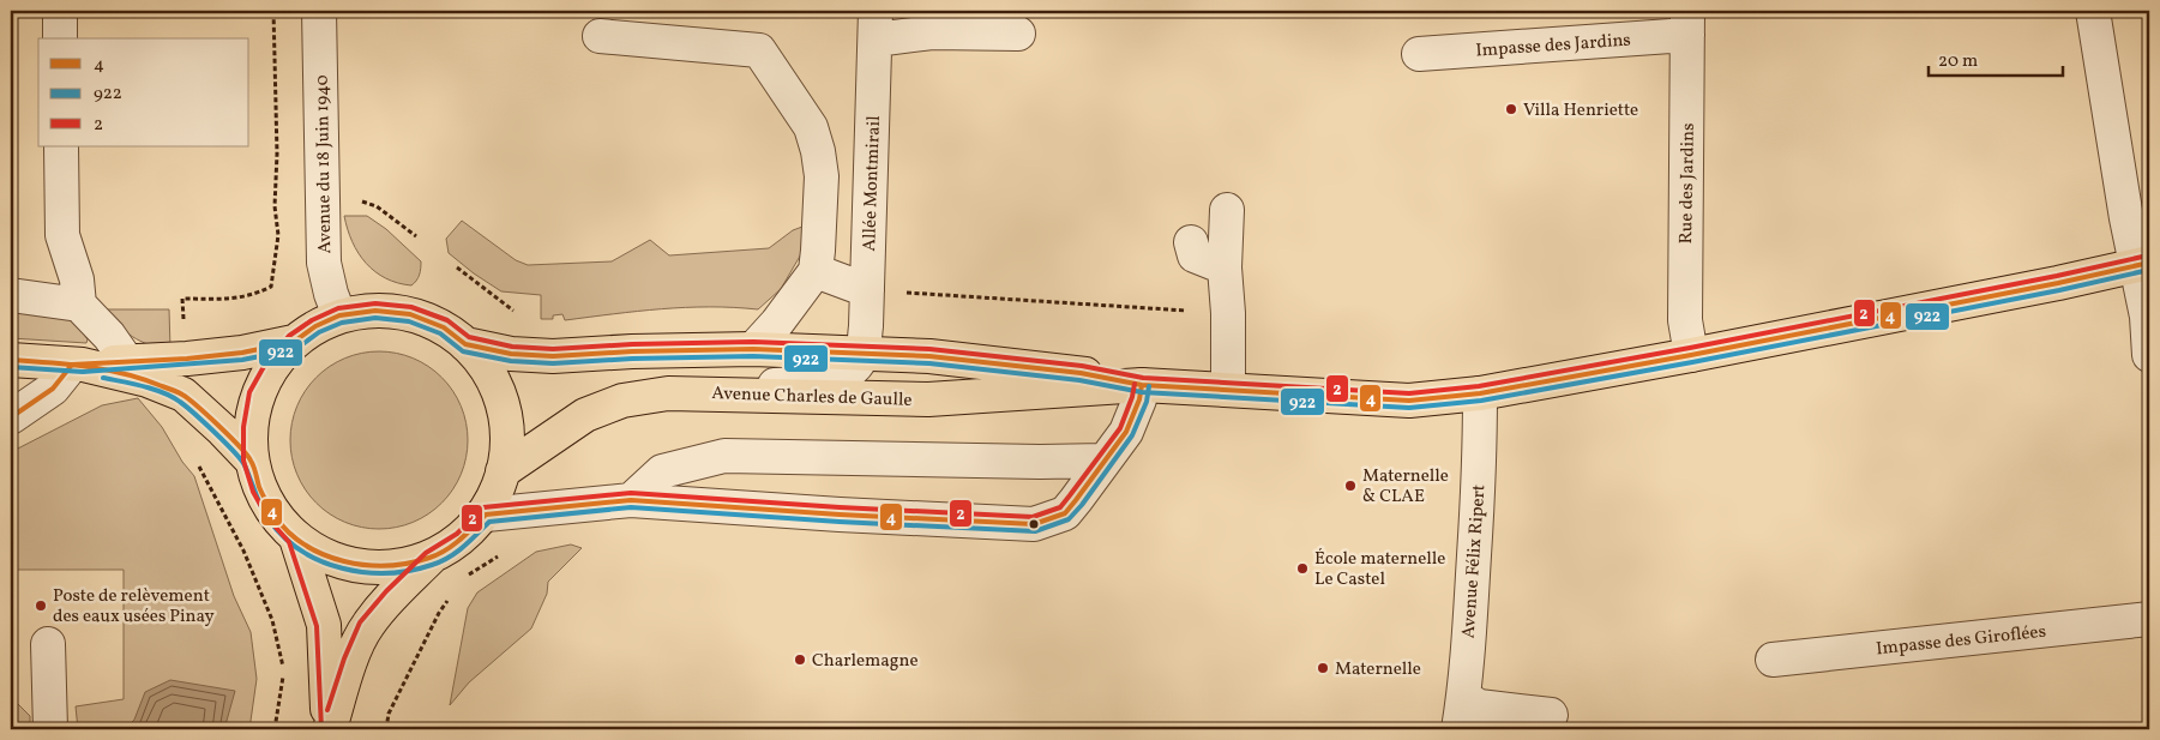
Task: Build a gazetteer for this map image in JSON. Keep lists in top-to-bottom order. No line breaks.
{"streets":{"main road":["Avenue Charles de Gaulle"],"street":["Impasse des Jardins","Avenue du 18 Juin 1940","Allée Montmirail","Rue des Jardins","Avenue Félix Ripert","Impasse des Giroflées"]},"crossings":[["Impasse des Jardins","Rue des Jardins"],["Allée Montmirail","Avenue Charles de Gaulle"],["Rue des Jardins","Avenue Charles de Gaulle"],["Avenue Charles de Gaulle","Avenue Félix Ripert"]],"places":["Villa Henriette","Maternelle & CLAE","École maternelle Le Castel","Poste de relèvement des eaux usées Pinay","Charlemagne","Maternelle"],"lines":["transit line 2","transit line 4","transit line 922"],"legend":["4","922","2"],"scale_bar":"20 m"}
